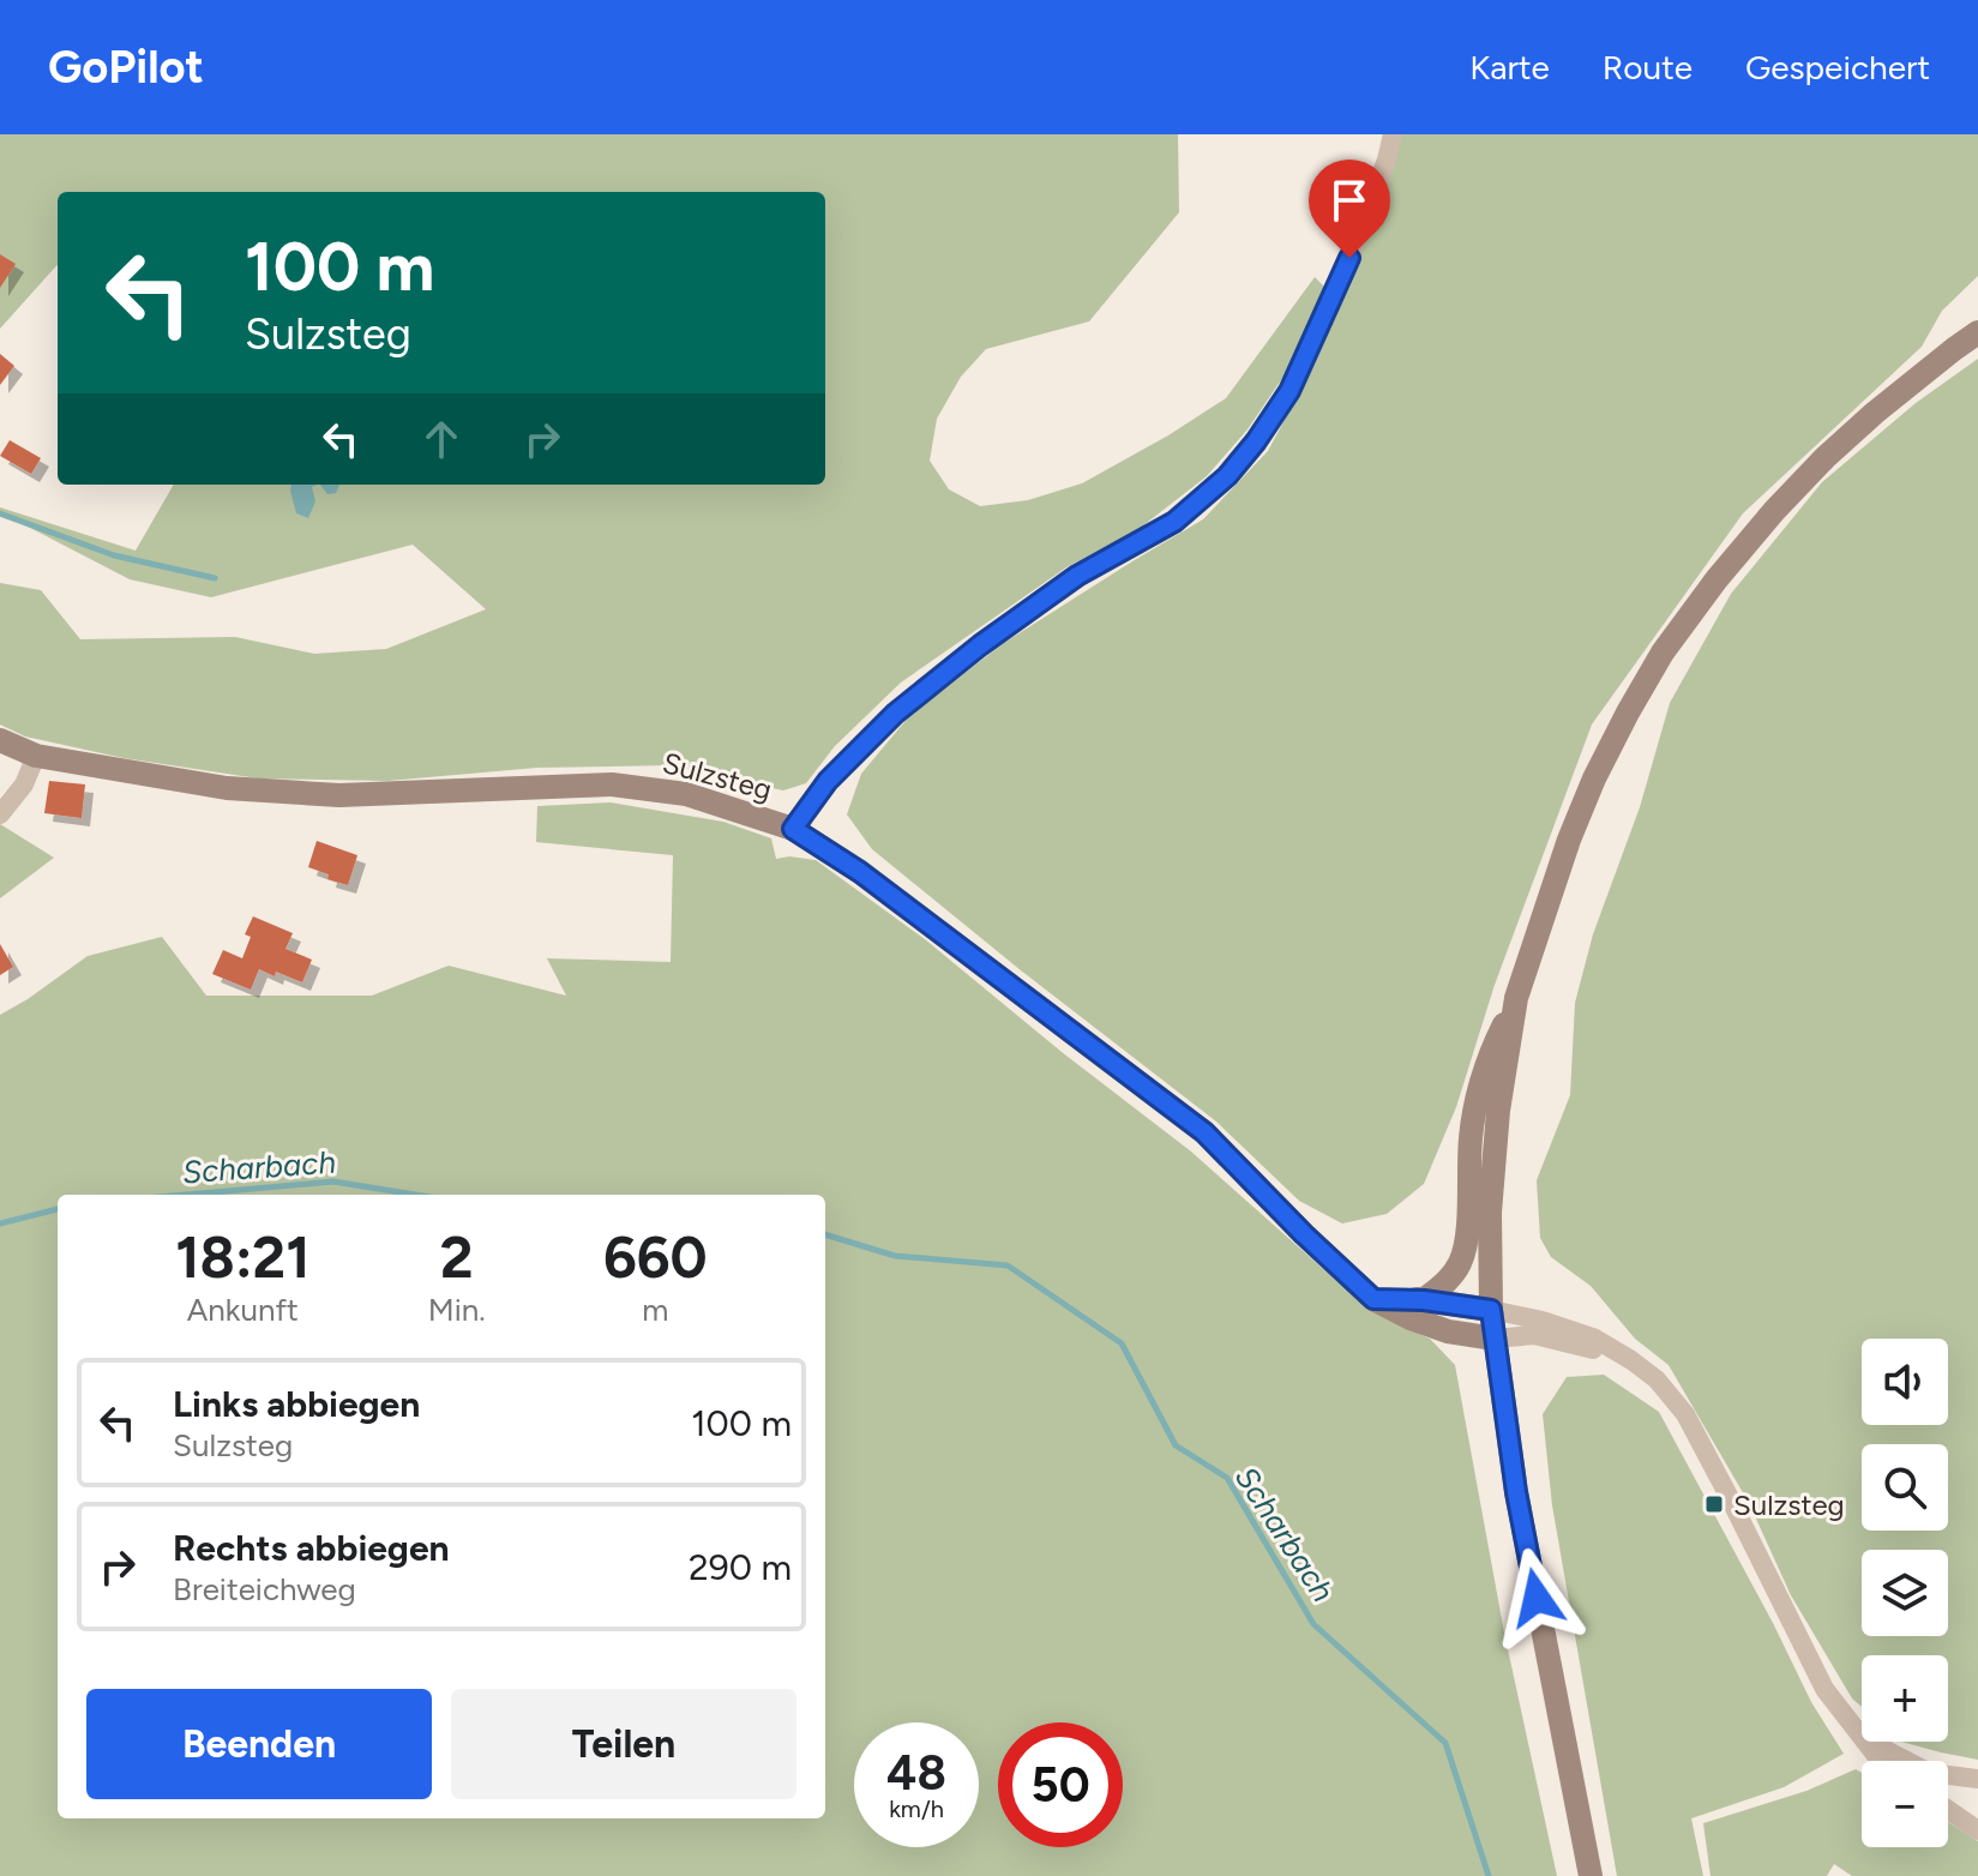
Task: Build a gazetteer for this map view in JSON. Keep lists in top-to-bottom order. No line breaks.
{"streets":{"street":["Sulzsteg"]},"water":["Scharbach"],"places":{"transit":["Sulzsteg"]},"page":{"header":"GoPilot","nav":["Karte","Route","Gespeichert"],"turn":["100 m","Sulzsteg"],"eta":["18:21","Ankunft","2","Min.","660","m"],"map_buttons":["+","−"],"list":[{"name":"Links abbiegen","note":"Sulzsteg","value":"100 m"},{"name":"Rechts abbiegen","note":"Breiteichweg","value":"290 m"}],"buttons":["Beenden","Teilen"],"speed":"48 km/h","limit":"50"}}
